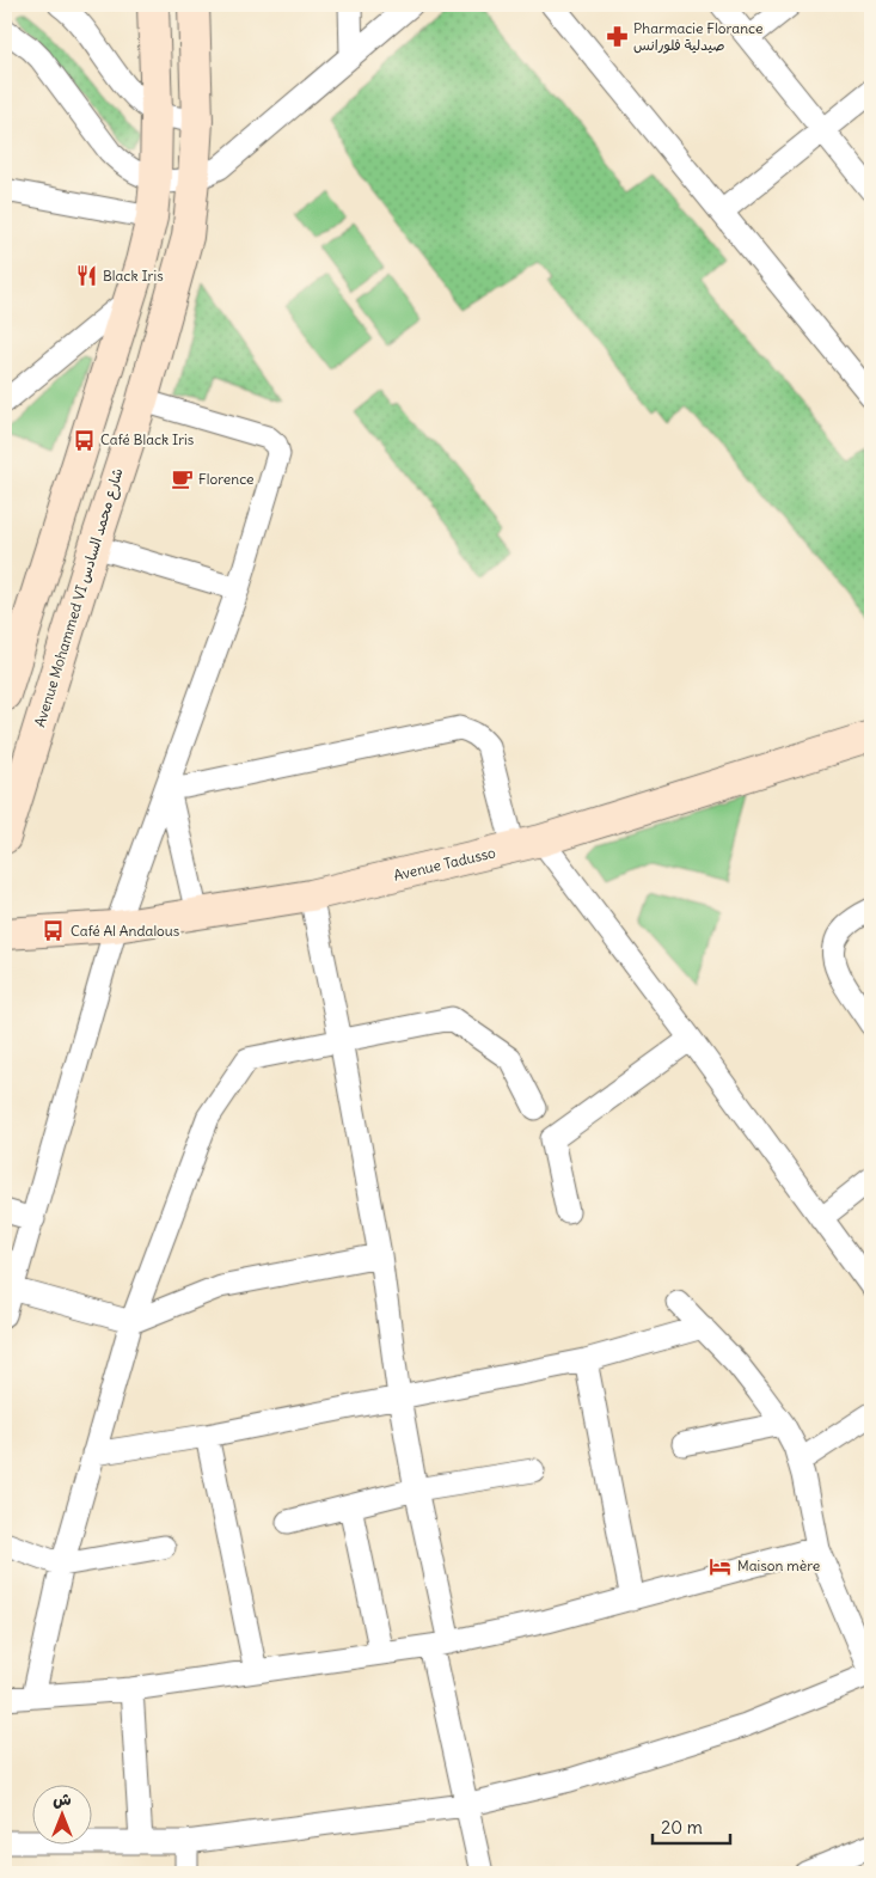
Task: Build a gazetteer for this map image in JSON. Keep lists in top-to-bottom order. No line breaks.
{"streets":{"main road":["Avenue Mohammed VI شارع محمد السادس","Avenue Tadusso"]},"places":{"pharmacy":["Pharmacie Florance صيدلية فلورانس"],"restaurant":["Black Iris"],"bus stop":["Café Black Iris","Café Al Andalous"],"cafe":["Florence"],"hotel":["Maison mère"]},"scale_bar":"20 m","north":"top"}
